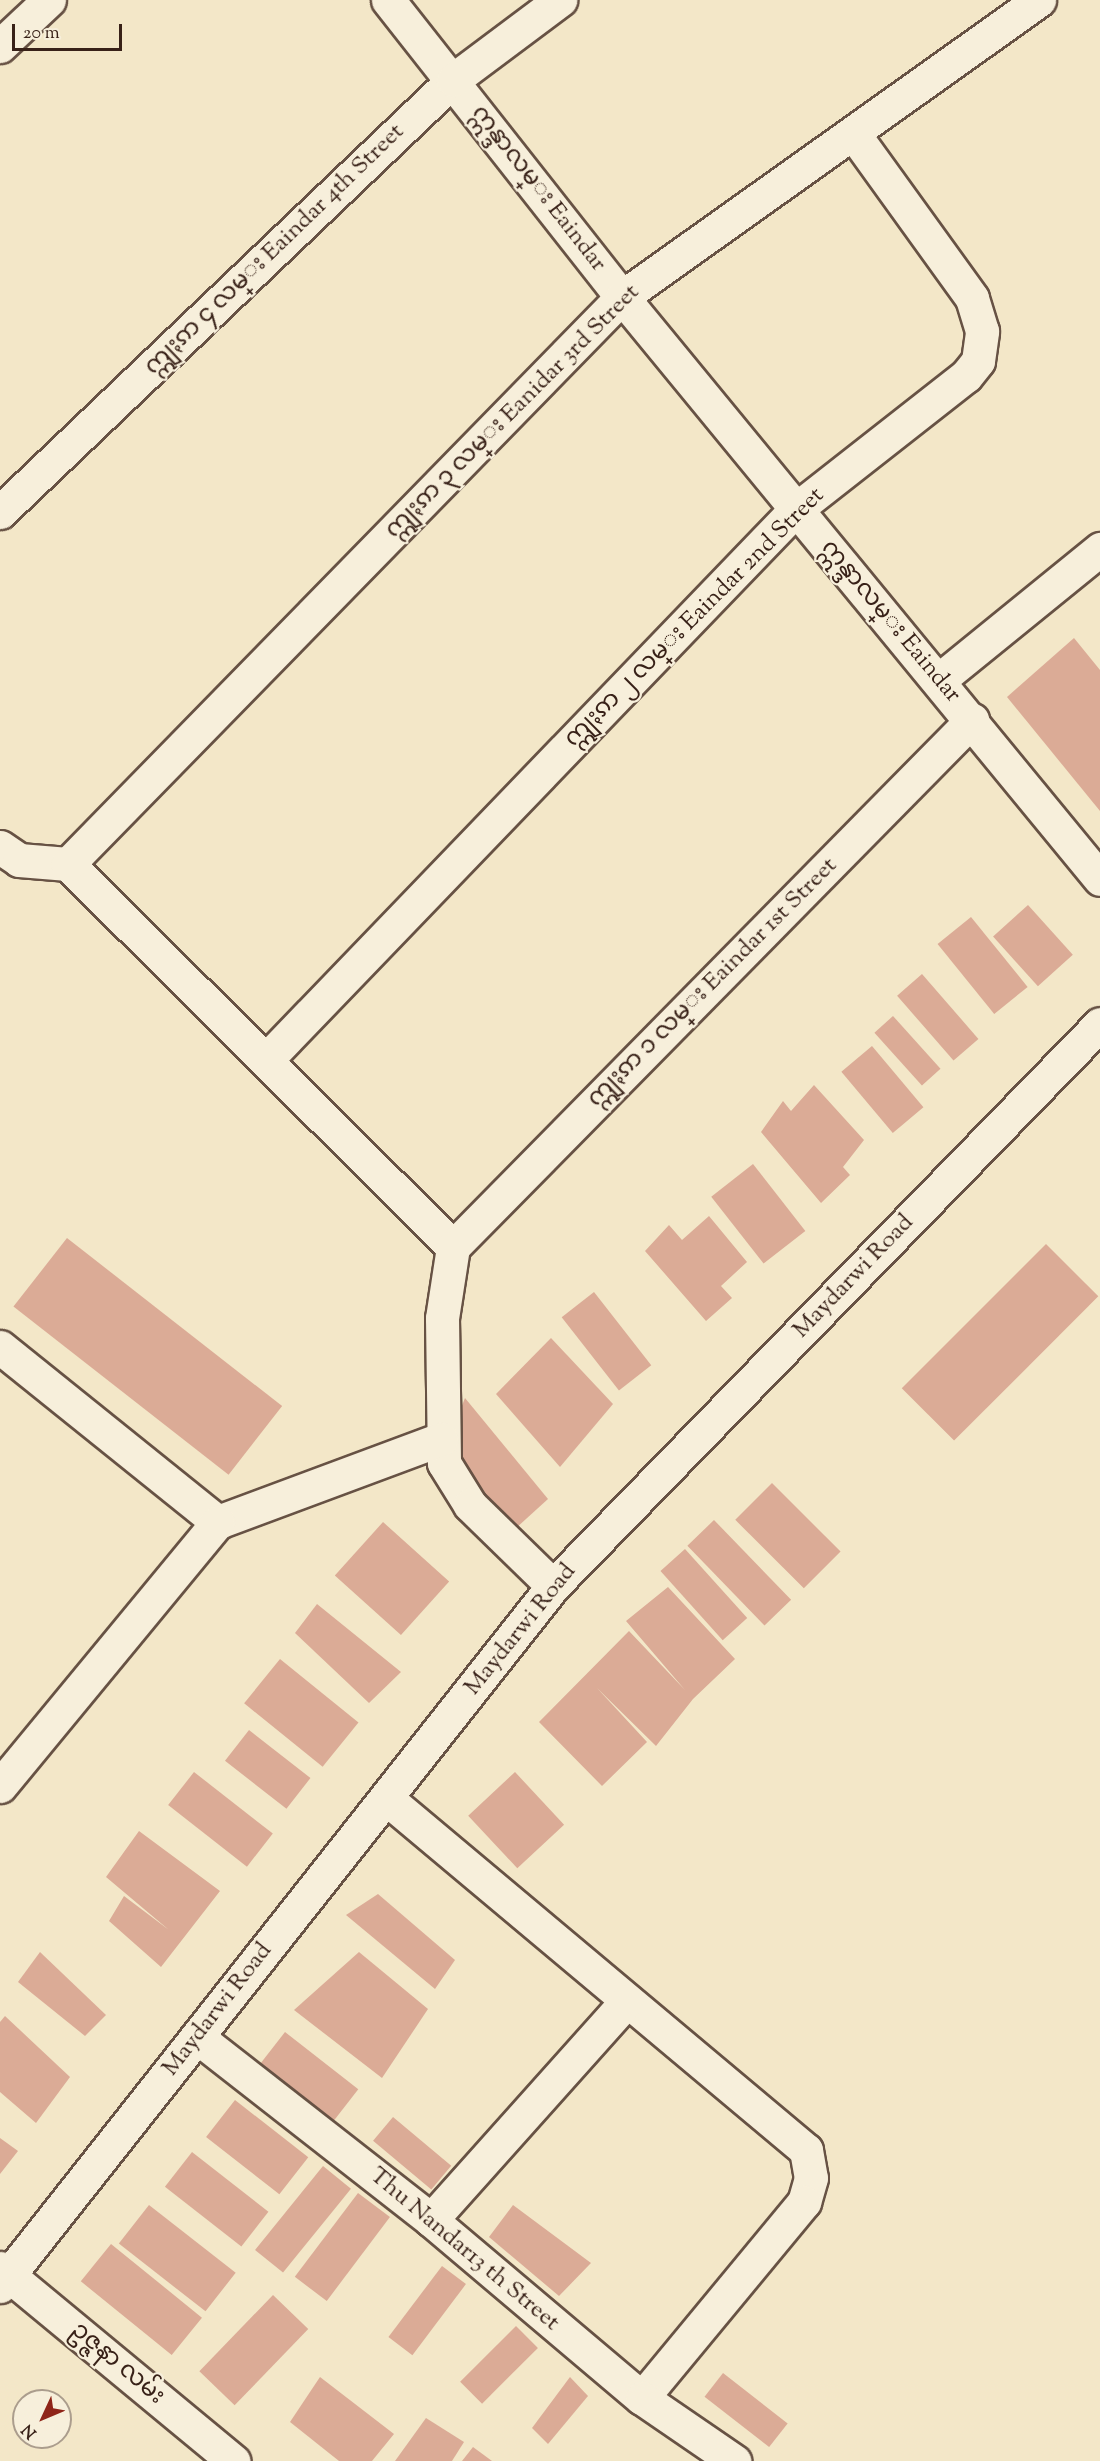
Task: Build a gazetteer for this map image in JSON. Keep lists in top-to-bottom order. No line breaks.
{"streets":{"street":["ဣန္ဒာလမ္း Eaindar","ဣျႏၵာ ၄ လမ္း Eaindar 4th Street","ဣျႏၵာ ၃ လမ္း Eanidar 3rd Street","ဣျႏၵာ ၂ လမ္း Eaindar 2nd Street","ဣျႏၵာ ၁ လမ္း Eaindar 1st Street","Maydarwi Road","Thu Nandar13 th Street","ဥဇ္ဇနာ လမ်း"]},"crossings":[["ဣန္ဒာလမ္း Eaindar","ဣျႏၵာ ၄ လမ္း Eaindar 4th Street"],["ဣန္ဒာလမ္း Eaindar","ဣျႏၵာ ၃ လမ္း Eanidar 3rd Street"],["ဣန္ဒာလမ္း Eaindar","ဣျႏၵာ ၂ လမ္း Eaindar 2nd Street"],["ဣန္ဒာလမ္း Eaindar","ဣျႏၵာ ၁ လမ္း Eaindar 1st Street"],["ဣျႏၵာ ၃ လမ္း Eanidar 3rd Street","ဣျႏၵာ ၂ လမ္း Eaindar 2nd Street"],["Maydarwi Road","Thu Nandar13 th Street"],["Maydarwi Road","ဥဇ္ဇနာ လမ်း"]],"scale_bar":"20 m","north":"bottom left"}
